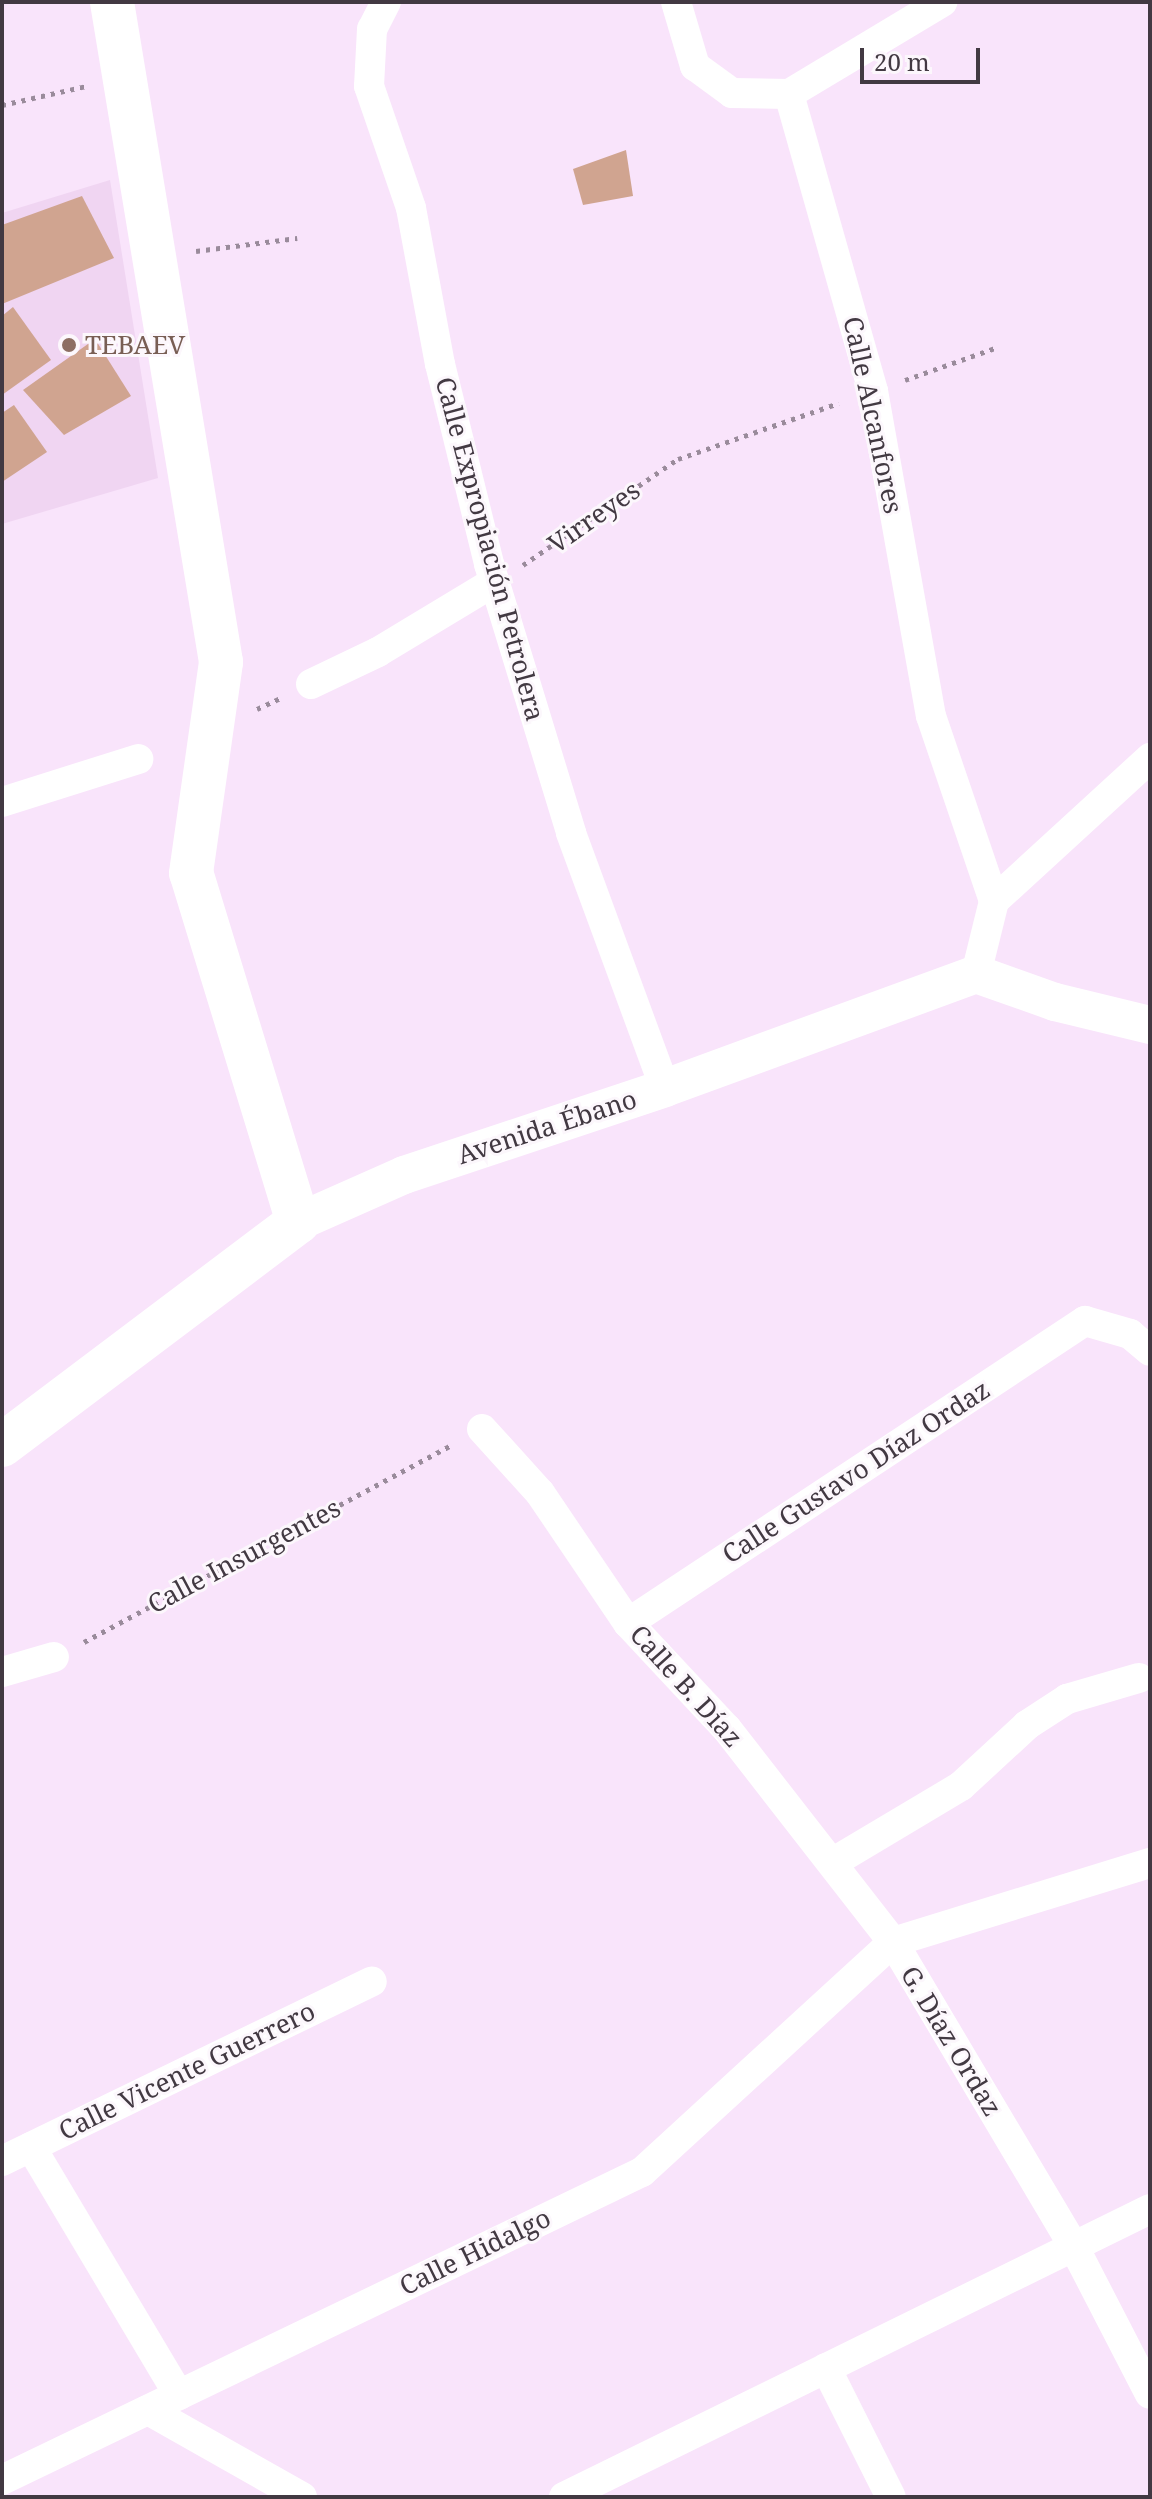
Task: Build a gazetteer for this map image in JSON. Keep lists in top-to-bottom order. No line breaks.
{"streets":{"main road":["Avenida Ébano"],"street":["Calle Alcanfores","Calle Expropiación Petrolera","Calle Gustavo Díaz Ordaz","Calle B. Díaz","G. Díaz Ordaz","Calle Vicente Guerrero","Calle Hidalgo"],"path":["Virreyes","Calle Insurgentes"]},"crossings":[["Calle Alcanfores","Virreyes"],["Virreyes","Calle Expropiación Petrolera"],["Calle Expropiación Petrolera","Avenida Ébano"],["Calle Gustavo Díaz Ordaz","Calle B. Díaz"],["Calle Insurgentes","Calle B. Díaz"],["Calle B. Díaz","G. Díaz Ordaz"],["Calle B. Díaz","Calle Hidalgo"],["G. Díaz Ordaz","Calle Hidalgo"]],"places":["TEBAEV"],"scale_bar":"20 m"}
